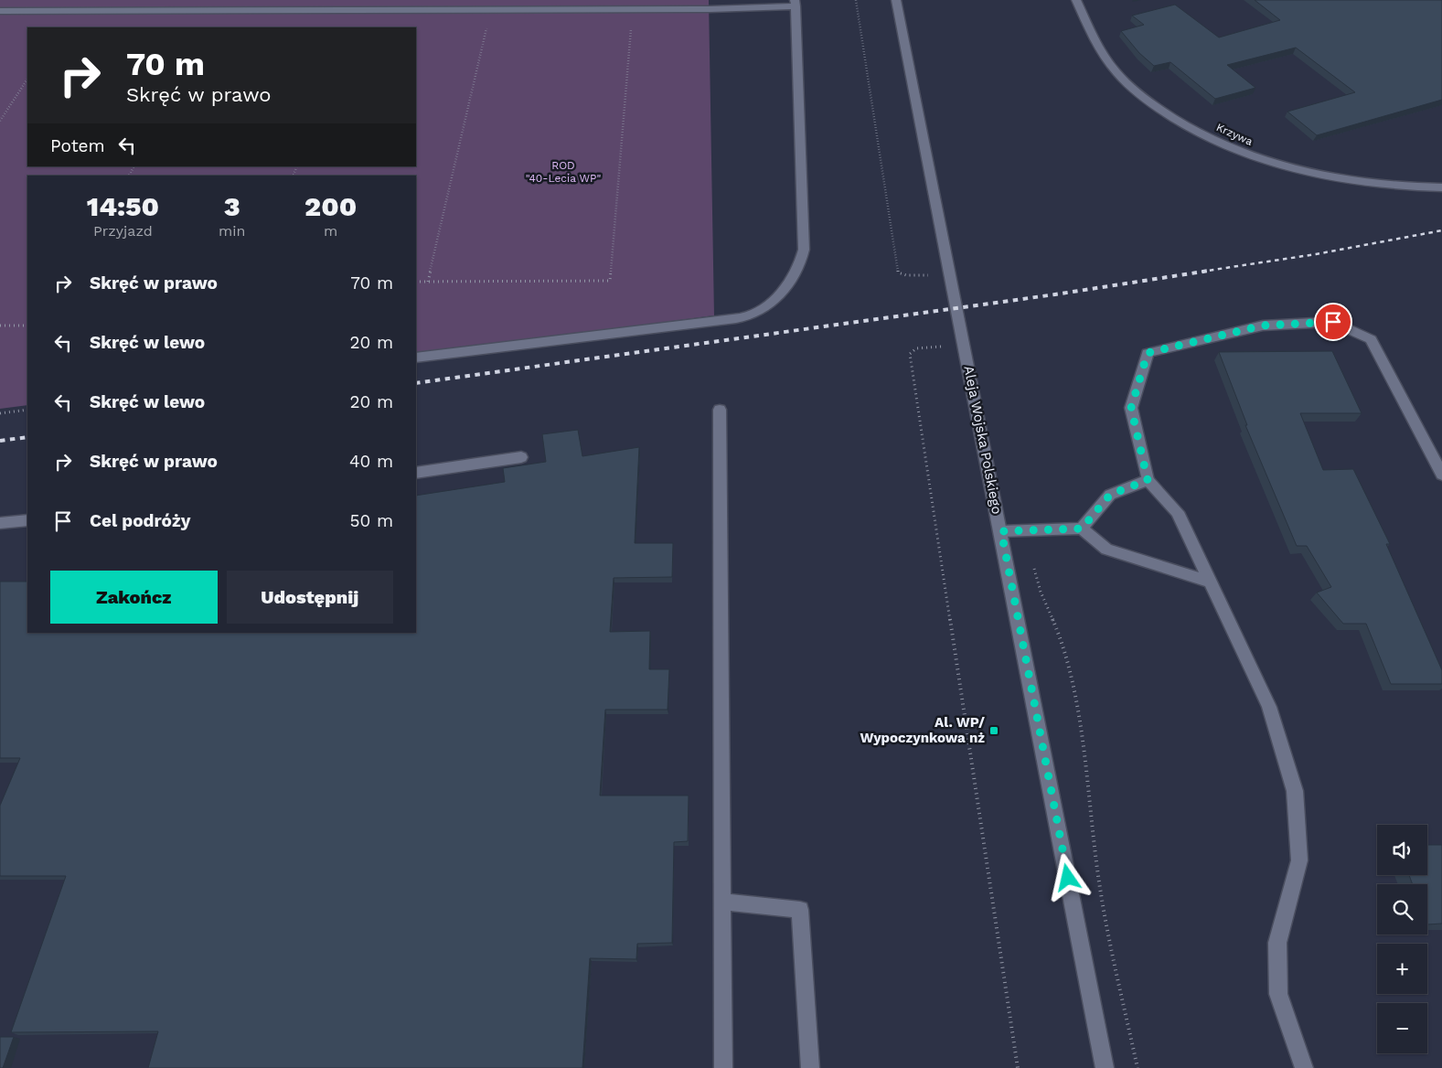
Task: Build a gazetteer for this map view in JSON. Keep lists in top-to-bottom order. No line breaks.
{"streets":{"main road":["Krzywa","Aleja Wojska Polskiego"]},"parks":["ROD \"40-Lecia WP\""],"places":{"transit":["Al. WP/ Wypoczynkowa nż"]},"page":{"turn":["70 m","Skręć w prawo"],"then":"Potem","eta":["14:50","Przyjazd","3","min","200","m"],"list":[{"name":"Skręć w prawo","value":"70 m"},{"name":"Skręć w lewo","value":"20 m"},{"name":"Skręć w lewo","value":"20 m"},{"name":"Skręć w prawo","value":"40 m"},{"name":"Cel podróży","value":"50 m"}],"buttons":["Zakończ","Udostępnij"],"map_buttons":["+","−"]}}
